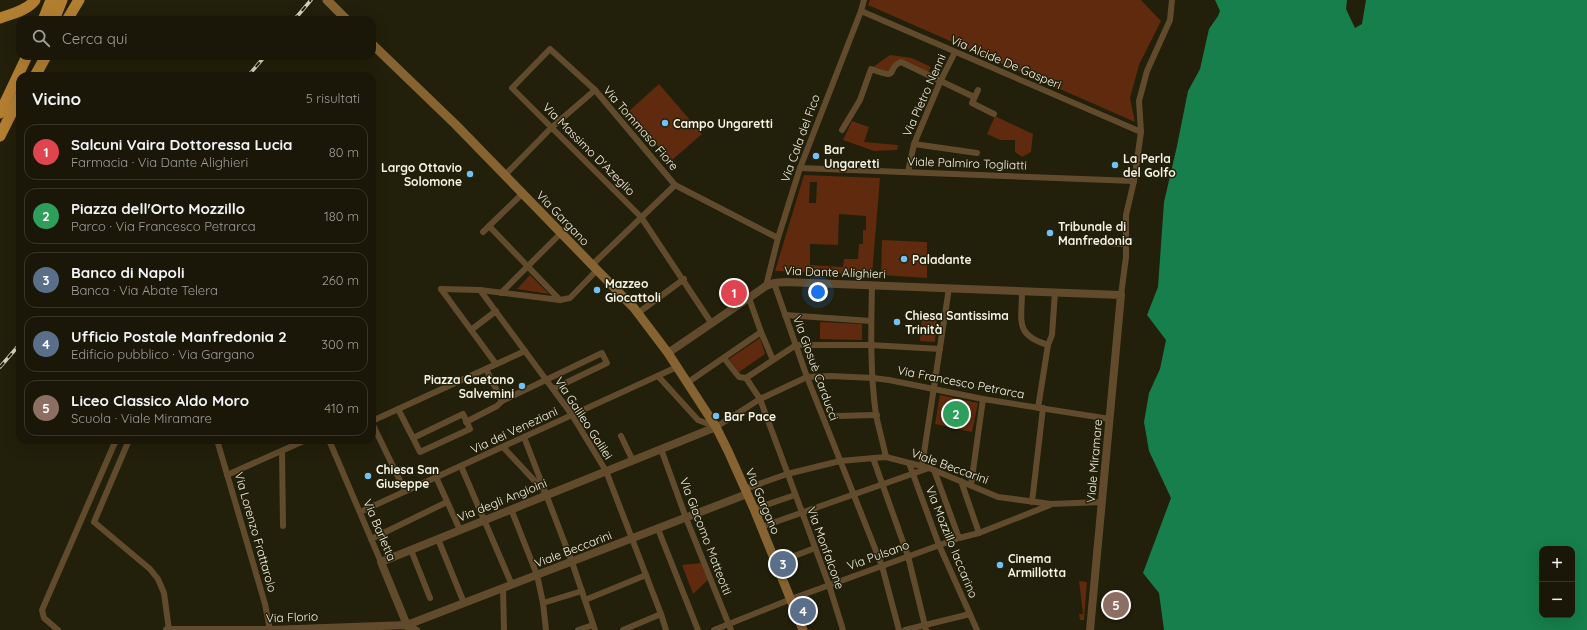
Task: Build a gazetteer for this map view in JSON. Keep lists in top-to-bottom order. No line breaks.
{"streets":{"main road":["Via Gargano"],"street":["Via Alcide De Gasperi","Via Pietro Nenni","Via Tommaso Fiore","Via Cala del Fico","Via Massimo D'Azeglio","Viale Palmiro Togliatti","Via Dante Alighieri","Via Giosuè Carducci","Via Francesco Petrarca","Via Galileo Galilei","Via dei Veneziani","Viale Miramare","Viale Beccarini","Via degli Angioini","Via Barletta","Via Lorenzo Frattarolo","Via Giacomo Matteotti","Via Mozzillo Iaccarino","Via Monfalcone","Via Pulsano","Via Florio"]},"crossings":[["Via Alcide De Gasperi","Via Pietro Nenni"],["Via Alcide De Gasperi","Via Cala del Fico"],["Via Pietro Nenni","Viale Palmiro Togliatti"],["Via Tommaso Fiore","Via Cala del Fico"],["Via Tommaso Fiore","Via Massimo D'Azeglio"],["Via Tommaso Fiore","Via Gargano"],["Via Cala del Fico","Viale Palmiro Togliatti"],["Via Cala del Fico","Via Dante Alighieri"],["Via Cala del Fico","Via Giosuè Carducci"],["Via Gargano","Via dei Veneziani"],["Via Gargano","Viale Beccarini"],["Via Gargano","Via degli Angioini"],["Via Gargano","Via Pulsano"],["Via Dante Alighieri","Via Giosuè Carducci"],["Via Dante Alighieri","Viale Miramare"],["Via Giosuè Carducci","Via Francesco Petrarca"],["Via Giosuè Carducci","Viale Beccarini"],["Via Giosuè Carducci","Via Pulsano"],["Via Francesco Petrarca","Viale Miramare"],["Via Galileo Galilei","Via dei Veneziani"],["Via Galileo Galilei","Viale Beccarini"],["Via Galileo Galilei","Via degli Angioini"],["Via dei Veneziani","Via Barletta"],["Viale Miramare","Viale Beccarini"],["Viale Beccarini","Via Barletta"],["Viale Beccarini","Via Giacomo Matteotti"],["Viale Beccarini","Via Mozzillo Iaccarino"],["Viale Beccarini","Via Monfalcone"],["Viale Beccarini","Via Pulsano"],["Viale Beccarini","Via Florio"],["Via degli Angioini","Via Barletta"],["Via degli Angioini","Via Giacomo Matteotti"],["Via Barletta","Via Florio"],["Via Lorenzo Frattarolo","Via Florio"],["Via Giacomo Matteotti","Via Pulsano"],["Via Mozzillo Iaccarino","Via Pulsano"],["Via Monfalcone","Via Pulsano"]],"places":["Campo Ungaretti","Bar Ungaretti","La Perla del Golfo","Largo Ottavio Solomone","Tribunale di Manfredonia","Paladante","Mazzeo Giocattoli","Chiesa Santissima Trinità","Piazza Gaetano Salvemini","Bar Pace","Chiesa San Giuseppe","Cinema Armillotta"],"page":{"search":"Cerca qui","heading":["Vicino","5 risultati"],"list":[{"mark":"1","name":"Salcuni Vaira Dottoressa Lucia","note":"Farmacia · Via Dante Alighieri","value":"80 m"},{"mark":"2","name":"Piazza dell'Orto Mozzillo","note":"Parco · Via Francesco Petrarca","value":"180 m"},{"mark":"3","name":"Banco di Napoli","note":"Banca · Via Abate Telera","value":"260 m"},{"mark":"4","name":"Ufficio Postale Manfredonia 2","note":"Edificio pubblico · Via Gargano","value":"300 m"},{"mark":"5","name":"Liceo Classico Aldo Moro","note":"Scuola · Viale Miramare","value":"410 m"}],"pins":["1","2","3","5","4"],"map_buttons":["+","−"]}}
